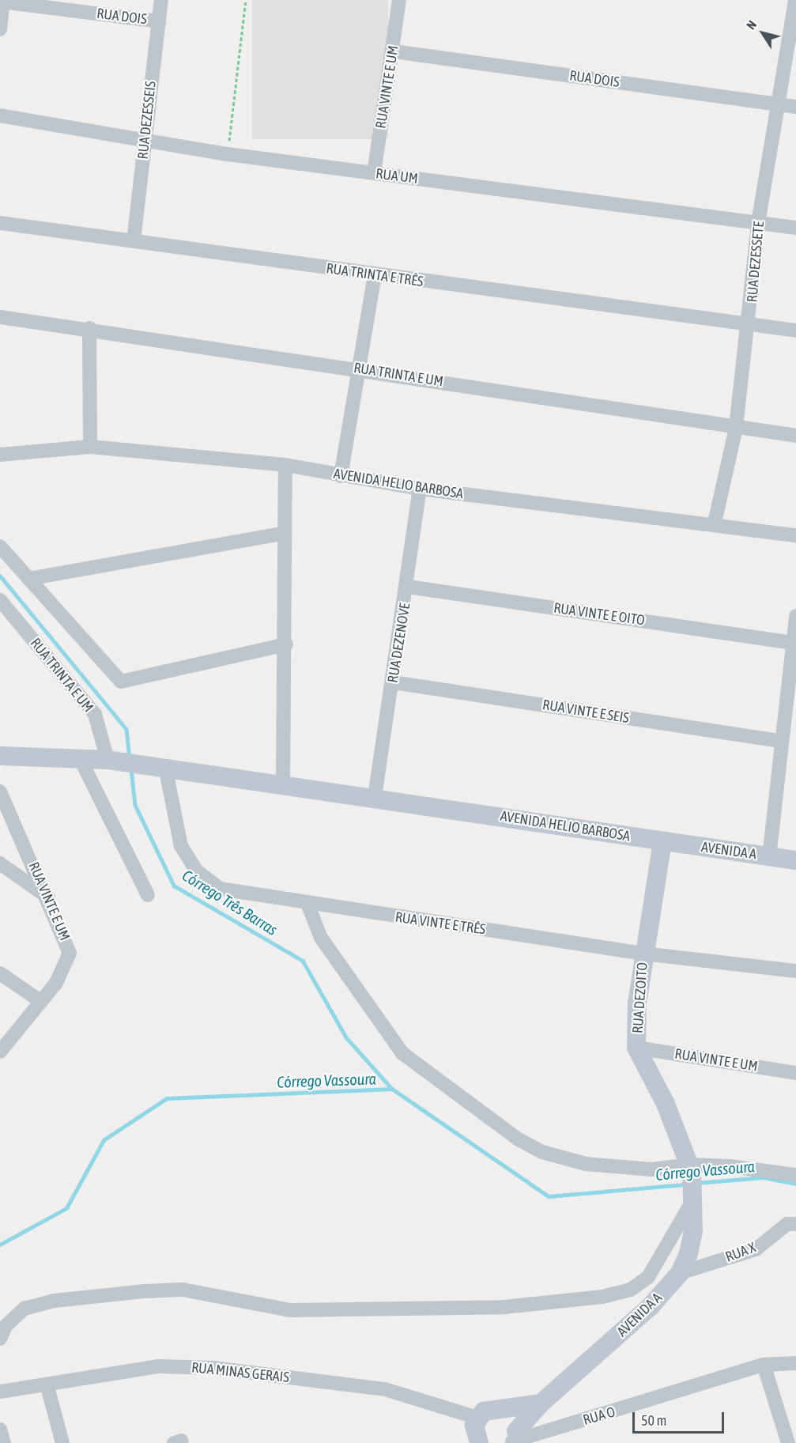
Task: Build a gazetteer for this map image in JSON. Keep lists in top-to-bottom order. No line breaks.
{"streets":{"main road":["AVENIDA HELIO BARBOSA","AVENIDA A","RUA DEZOITO"],"street":["RUA DOIS","RUA VINTE E UM","RUA DEZESSEIS","RUA UM","RUA DEZESSETE","RUA TRINTA E TRÊS","RUA TRINTA E UM","RUA VINTE E OITO","RUA DEZENOVE","RUA VINTE E SEIS","RUA VINTE E TRÊS","RUA X","RUA MINAS GERAIS","RUA O"]},"crossings":[["RUA DOIS","RUA VINTE E UM"],["RUA DOIS","RUA DEZESSEIS"],["RUA DOIS","RUA DEZESSETE"],["RUA VINTE E UM","RUA UM"],["RUA VINTE E UM","RUA DEZOITO"],["RUA DEZESSEIS","RUA UM"],["RUA DEZESSEIS","RUA TRINTA E TRÊS"],["RUA UM","RUA DEZESSETE"],["RUA DEZESSETE","RUA TRINTA E TRÊS"],["RUA DEZESSETE","RUA TRINTA E UM"],["RUA DEZESSETE","AVENIDA HELIO BARBOSA"],["RUA TRINTA E UM","AVENIDA HELIO BARBOSA"],["AVENIDA HELIO BARBOSA","RUA DEZENOVE"],["AVENIDA HELIO BARBOSA","AVENIDA A"],["AVENIDA HELIO BARBOSA","RUA VINTE E TRÊS"],["AVENIDA HELIO BARBOSA","RUA DEZOITO"],["RUA VINTE E OITO","RUA DEZENOVE"],["RUA DEZENOVE","RUA VINTE E SEIS"],["AVENIDA A","RUA DEZOITO"],["AVENIDA A","RUA X"],["AVENIDA A","RUA MINAS GERAIS"],["AVENIDA A","RUA O"],["RUA VINTE E TRÊS","RUA DEZOITO"]],"water":["Córrego Três Barras","Córrego Vassoura"],"scale_bar":"50 m","north":"top left"}
